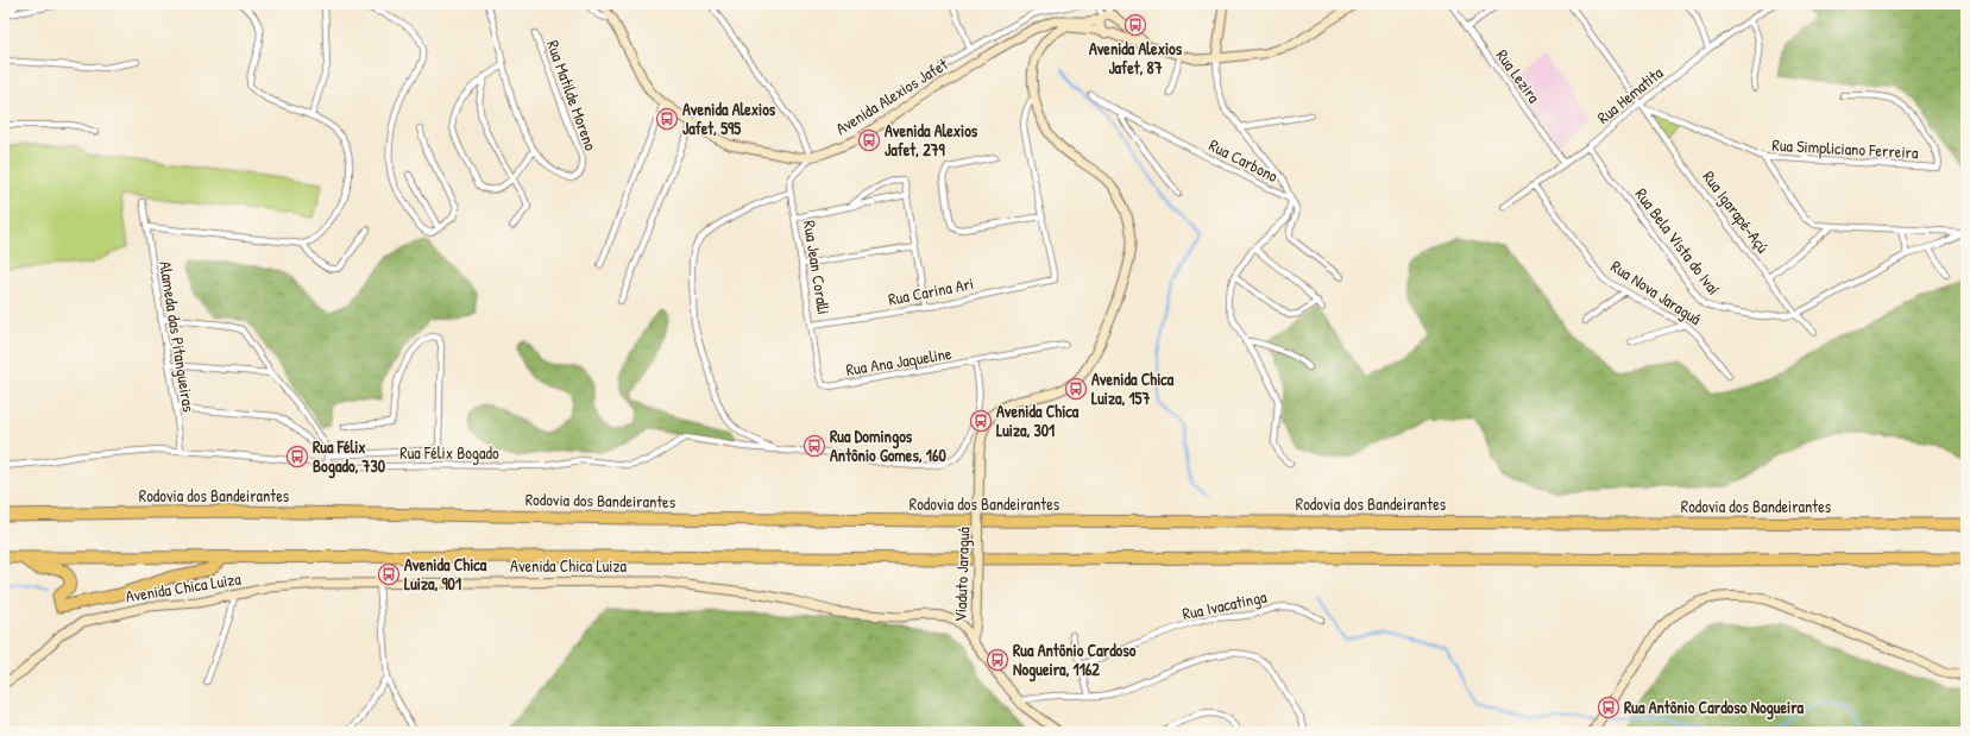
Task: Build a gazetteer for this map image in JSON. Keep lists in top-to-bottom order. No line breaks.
{"streets":{"highway":["Rodovia dos Bandeirantes"],"main road":["Avenida Alexios Jafet","Avenida Chica Luiza","Viaduto Jaraguá"],"street":["Rua Lezira","Rua Matilde Moreno","Rua Hematita","Rua Simpliciano Ferreira","Rua Carbono","Rua Igarapé-Açú","Rua Bela Vista do Ivaí","Rua Jean Coralli","Rua Carina Ari","Rua Nova Jaraguá","Alameda das Pitangueiras","Rua Ana Jaqueline","Rua Félix Bogado","Rua Ivacatinga"]},"crossings":[["Rua Lezira","Rua Hematita"],["Rua Hematita","Rua Igarapé-Açú"],["Rua Hematita","Rua Bela Vista do Ivaí"],["Rua Hematita","Rua Nova Jaraguá"],["Rua Simpliciano Ferreira","Rua Igarapé-Açú"],["Rua Igarapé-Açú","Rua Bela Vista do Ivaí"],["Rua Jean Coralli","Rua Carina Ari"],["Rua Jean Coralli","Rua Ana Jaqueline"],["Alameda das Pitangueiras","Rua Félix Bogado"],["Rua Ana Jaqueline","Rua Félix Bogado"],["Avenida Chica Luiza","Viaduto Jaraguá"]],"places":{"bus stop":["Avenida Alexios Jafet, 87","Avenida Alexios Jafet, 595","Avenida Alexios Jafet, 279","Avenida Chica Luiza, 157","Avenida Chica Luiza, 301","Rua Domingos Antônio Gomes, 160","Rua Félix Bogado, 730","Avenida Chica Luiza, 901","Rua Antônio Cardoso Nogueira, 1162","Rua Antônio Cardoso Nogueira"]}}
